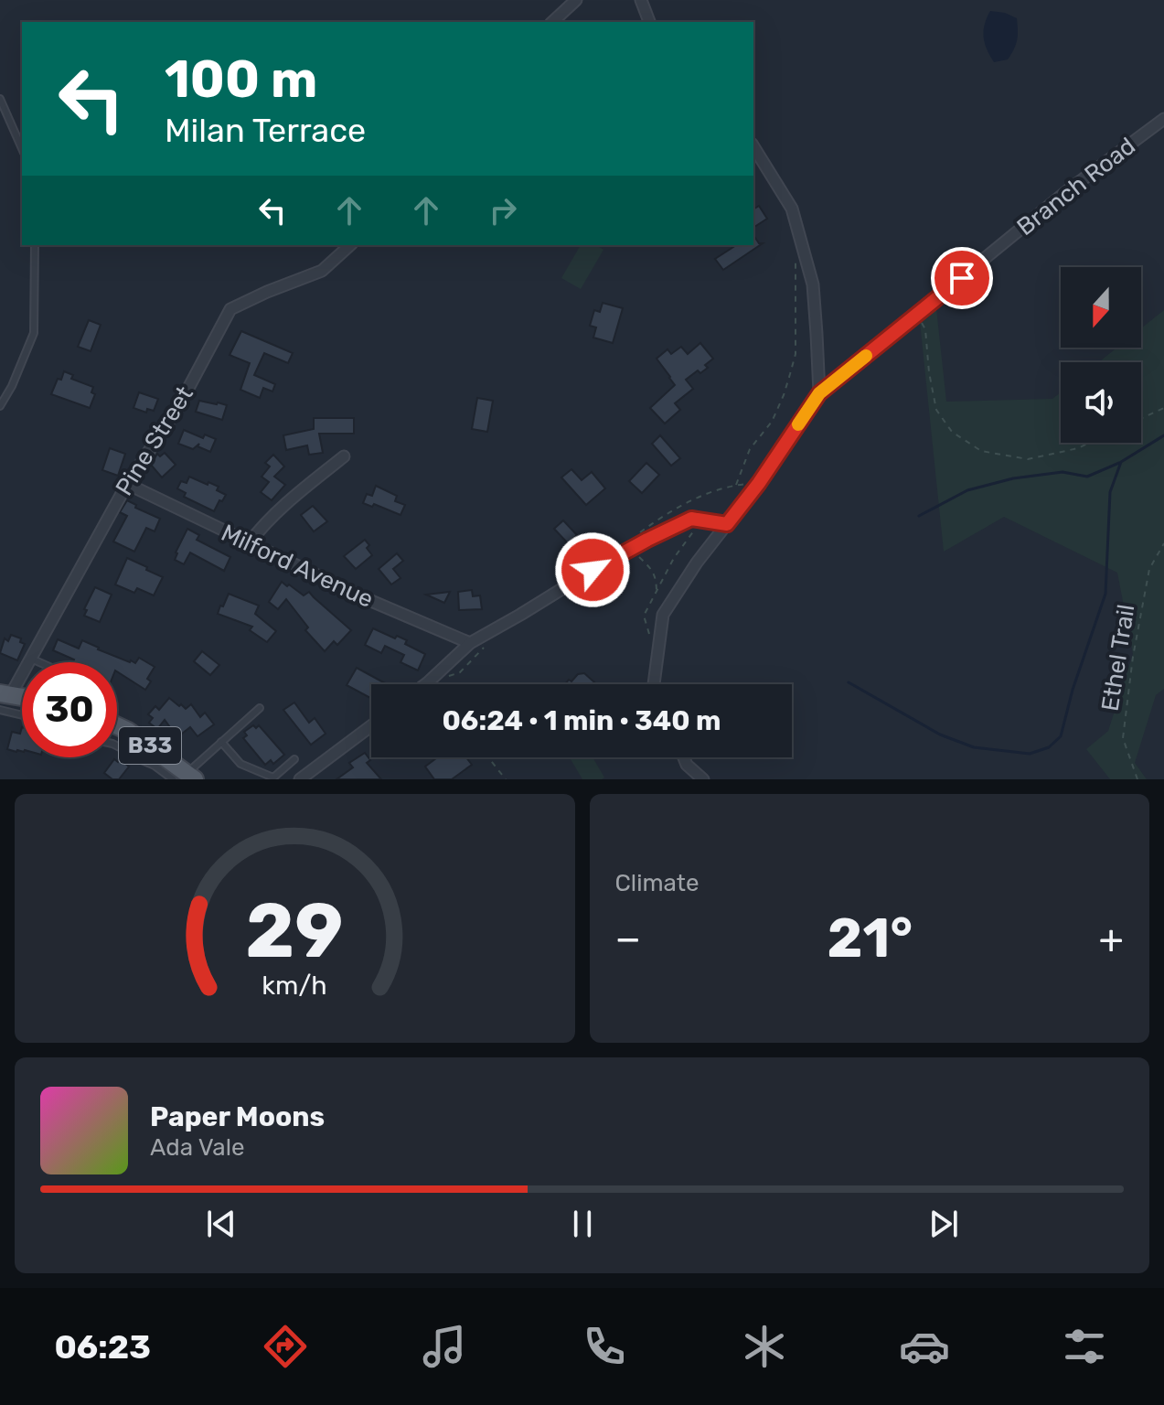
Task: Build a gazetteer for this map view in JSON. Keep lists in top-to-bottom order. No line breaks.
{"streets":{"main road":["B33"],"street":["Branch Road","Pine Street","Milford Avenue"],"path":["Ethel Trail"]},"crossings":[["Pine Street","Milford Avenue"]],"north":"bottom","page":{"turn":["100 m","Milan Terrace"],"limit":"30","trip":"06:24 · 1 min · 340 m","tile":"Climate","heat":["−","21°","+"],"song":["Paper Moons","Ada Vale"],"tabs":"06:23","gauge":["29","km/h"]}}
